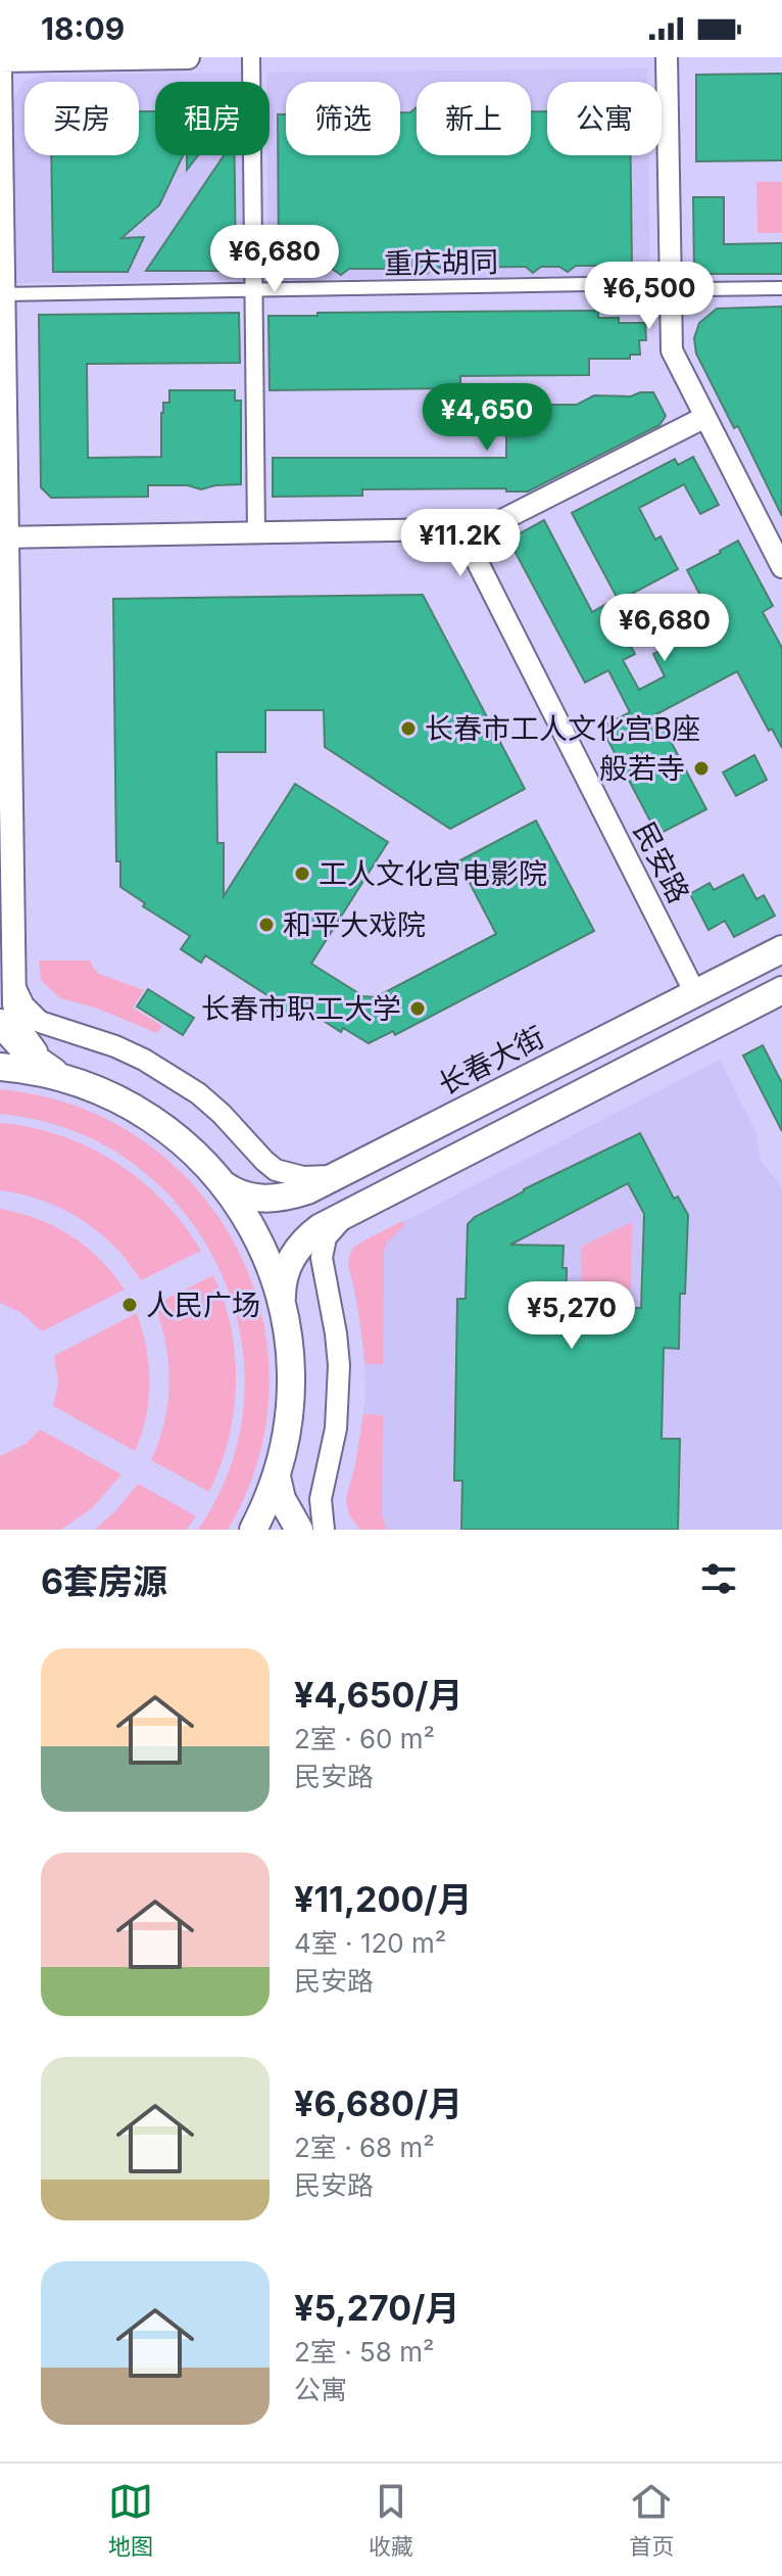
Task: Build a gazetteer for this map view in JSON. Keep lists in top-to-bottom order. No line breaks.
{"streets":{"main road":["长春大街"],"street":["重庆胡同","民安路"]},"crossings":[["民安路","长春大街"]],"places":["长春市工人文化宫B座","般若寺","工人文化宫电影院","和平大戏院","长春市职工大学","人民广场"],"page":{"status":"18:09","chip":["买房","租房","筛选","新上","公寓"],"price":["¥6,680","¥6,500","¥4,650","¥11.2K","¥6,680","¥5,270"],"heading":"6套房源","list":[{"name":"¥4,650/月","note":"2室 · 60 m² · 民安路"},{"name":"¥11,200/月","note":"4室 · 120 m² · 民安路"},{"name":"¥6,680/月","note":"2室 · 68 m² · 民安路"},{"name":"¥5,270/月","note":"2室 · 58 m² · 公寓"}],"tabs":["地图","收藏","首页"]}}
